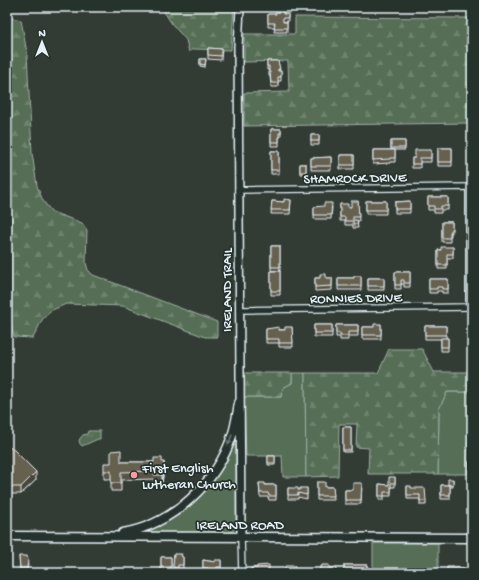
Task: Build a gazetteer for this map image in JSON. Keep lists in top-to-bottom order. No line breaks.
{"streets":{"main road":["IRELAND ROAD"],"street":["SHAMROCK DRIVE","IRELAND TRAIL","RONNIES DRIVE"]},"crossings":[["SHAMROCK DRIVE","IRELAND TRAIL"],["IRELAND TRAIL","RONNIES DRIVE"],["IRELAND TRAIL","IRELAND ROAD"]],"places":["First English Lutheran Church"],"north":"top"}
